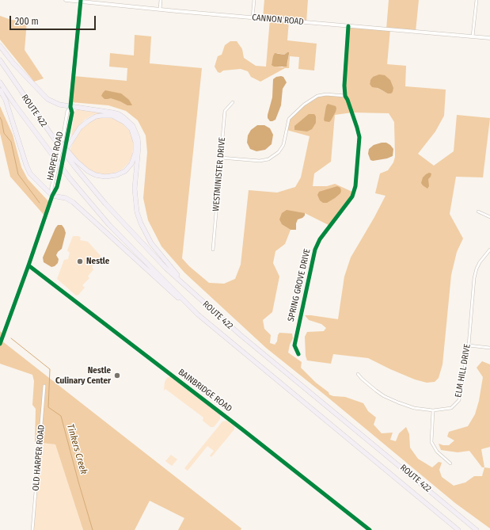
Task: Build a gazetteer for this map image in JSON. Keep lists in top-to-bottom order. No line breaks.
{"streets":{"highway":["ROUTE 422"],"main road":["CANNON ROAD"],"street":["HARPER ROAD","WESTMINISTER DRIVE","SPRING GROVE DRIVE","ELM HILL DRIVE","BAINBRIDGE ROAD","OLD HARPER ROAD"]},"crossings":[["CANNON ROAD","HARPER ROAD"],["CANNON ROAD","SPRING GROVE DRIVE"],["HARPER ROAD","BAINBRIDGE ROAD"]],"water":["Tinkers Creek"],"places":["Nestle","Nestle Culinary Center"],"scale_bar":"200 m"}
